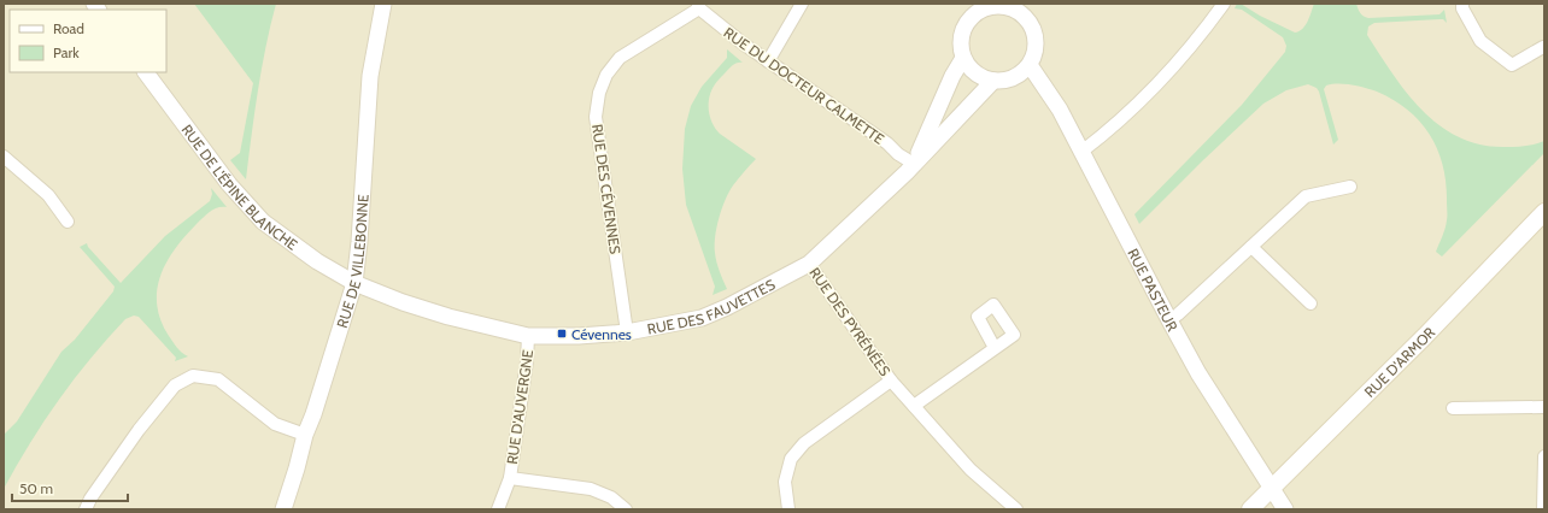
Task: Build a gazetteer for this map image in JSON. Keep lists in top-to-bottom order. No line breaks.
{"streets":{"main road":["RUE D'ARMOR"],"street":["RUE DU DOCTEUR CALMETTE","RUE DE L'ÉPINE BLANCHE","RUE DES CÉVENNES","RUE DE VILLEBONNE","RUE PASTEUR","RUE DES FAUVETTES","RUE DES PYRÉNÉES","RUE D'AUVERGNE"]},"crossings":[["RUE DU DOCTEUR CALMETTE","RUE DES CÉVENNES"],["RUE DU DOCTEUR CALMETTE","RUE DES FAUVETTES"],["RUE DE L'ÉPINE BLANCHE","RUE DE VILLEBONNE"],["RUE DE L'ÉPINE BLANCHE","RUE DES FAUVETTES"],["RUE DES CÉVENNES","RUE DES FAUVETTES"],["RUE DE VILLEBONNE","RUE DES FAUVETTES"],["RUE PASTEUR","RUE DES FAUVETTES"],["RUE PASTEUR","RUE D'ARMOR"],["RUE DES FAUVETTES","RUE DES PYRÉNÉES"],["RUE DES FAUVETTES","RUE D'AUVERGNE"]],"places":{"transit":["Cévennes"]},"legend":["Road","Park"],"scale_bar":"50 m"}
